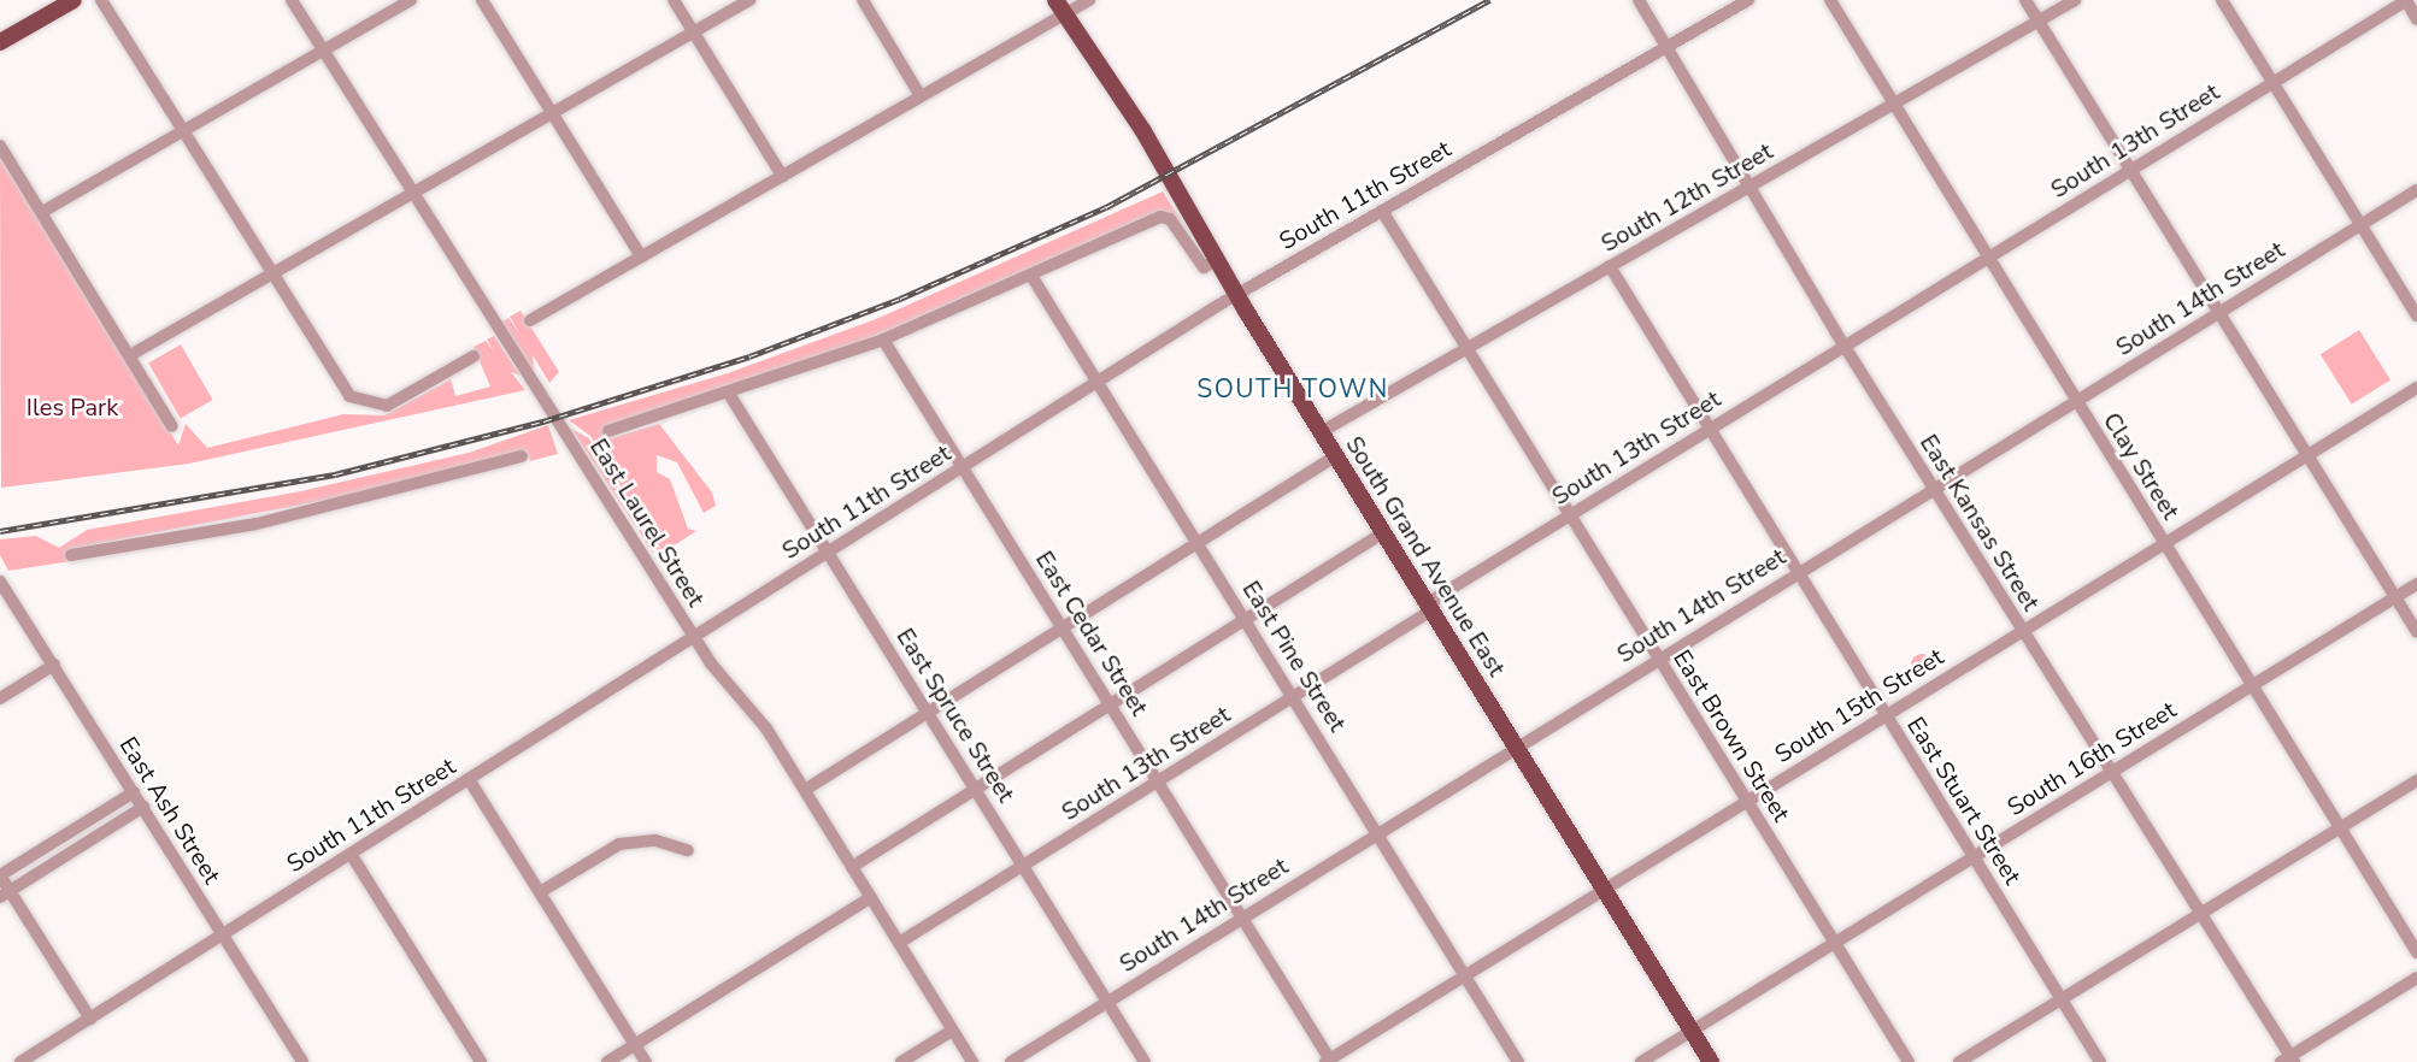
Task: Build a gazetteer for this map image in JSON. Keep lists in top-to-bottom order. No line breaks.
{"streets":{"main road":["South Grand Avenue East"],"street":["South 13th Street","South 11th Street","South 12th Street","South 14th Street","Clay Street","East Laurel Street","East Kansas Street","East Cedar Street","East Pine Street","South 15th Street","East Spruce Street","East Brown Street","South 16th Street","East Stuart Street","East Ash Street"]},"crossings":[["South 13th Street","Clay Street"],["South 13th Street","East Laurel Street"],["South 13th Street","East Kansas Street"],["South 13th Street","South Grand Avenue East"],["South 13th Street","East Cedar Street"],["South 13th Street","East Pine Street"],["South 13th Street","East Spruce Street"],["South 13th Street","East Brown Street"],["South 13th Street","East Stuart Street"],["South 11th Street","East Laurel Street"],["South 11th Street","East Kansas Street"],["South 11th Street","South Grand Avenue East"],["South 11th Street","East Cedar Street"],["South 11th Street","East Pine Street"],["South 11th Street","East Spruce Street"],["South 11th Street","East Brown Street"],["South 11th Street","East Ash Street"],["South 12th Street","Clay Street"],["South 12th Street","East Kansas Street"],["South 12th Street","South Grand Avenue East"],["South 12th Street","East Brown Street"],["South 12th Street","East Stuart Street"],["South 14th Street","Clay Street"],["South 14th Street","East Kansas Street"],["South 14th Street","South Grand Avenue East"],["South 14th Street","East Cedar Street"],["South 14th Street","East Pine Street"],["South 14th Street","East Spruce Street"],["South 14th Street","East Brown Street"],["South 14th Street","East Stuart Street"],["Clay Street","South 15th Street"],["Clay Street","South 16th Street"],["East Kansas Street","South 15th Street"],["East Kansas Street","South 16th Street"],["South Grand Avenue East","South 15th Street"],["South Grand Avenue East","South 16th Street"],["East Cedar Street","South 15th Street"],["East Pine Street","South 15th Street"],["South 15th Street","East Brown Street"],["South 15th Street","East Stuart Street"],["East Brown Street","South 16th Street"],["South 16th Street","East Stuart Street"]],"districts":["SOUTH TOWN"],"parks":["Iles Park"]}
